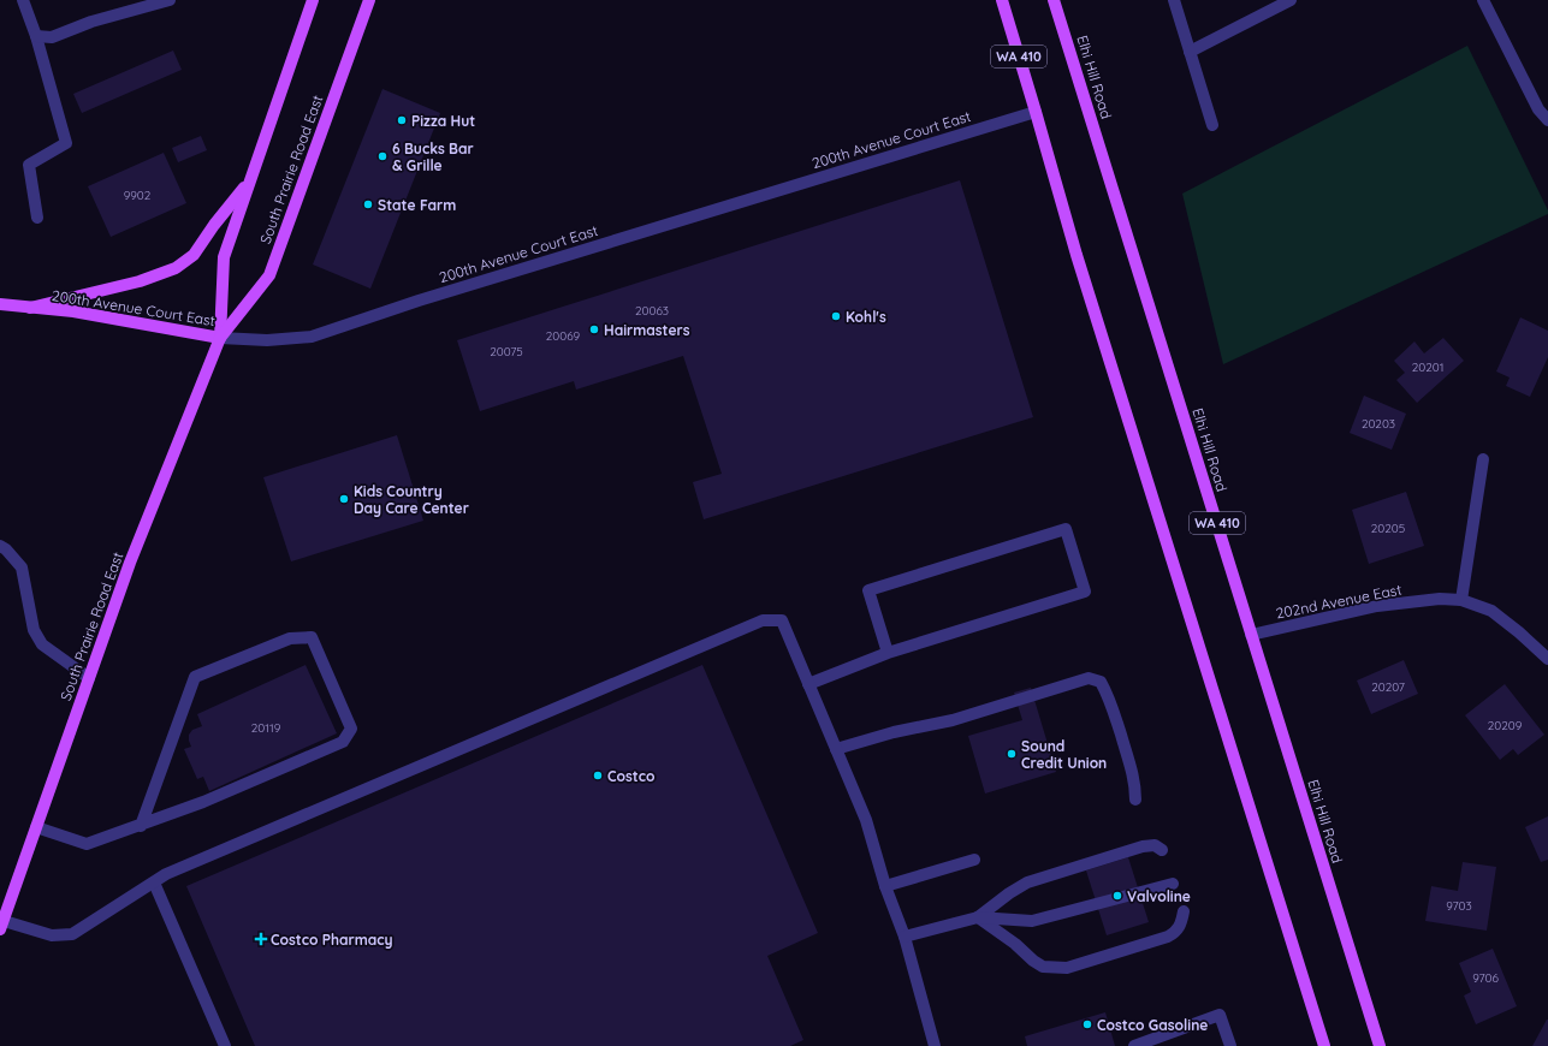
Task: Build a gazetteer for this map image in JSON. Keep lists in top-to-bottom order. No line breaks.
{"streets":{"main road":["WA 410","Elhi Hill Road","200th Avenue Court East","South Prairie Road East"],"street":["202nd Avenue East"]},"crossings":[["WA 410","200th Avenue Court East"],["Elhi Hill Road","202nd Avenue East"],["200th Avenue Court East","South Prairie Road East"]],"places":{"other":["Pizza Hut","6 Bucks Bar & Grille","State Farm","Kohl's","Hairmasters","Kids Country Day Care Center","Sound Credit Union","Costco","Valvoline","Costco Gasoline"],"health":["Costco Pharmacy"]},"house_numbers":["9902","20063","20069","20075","20201","20203","20205","20207","20209","20119","9703","9706"]}
